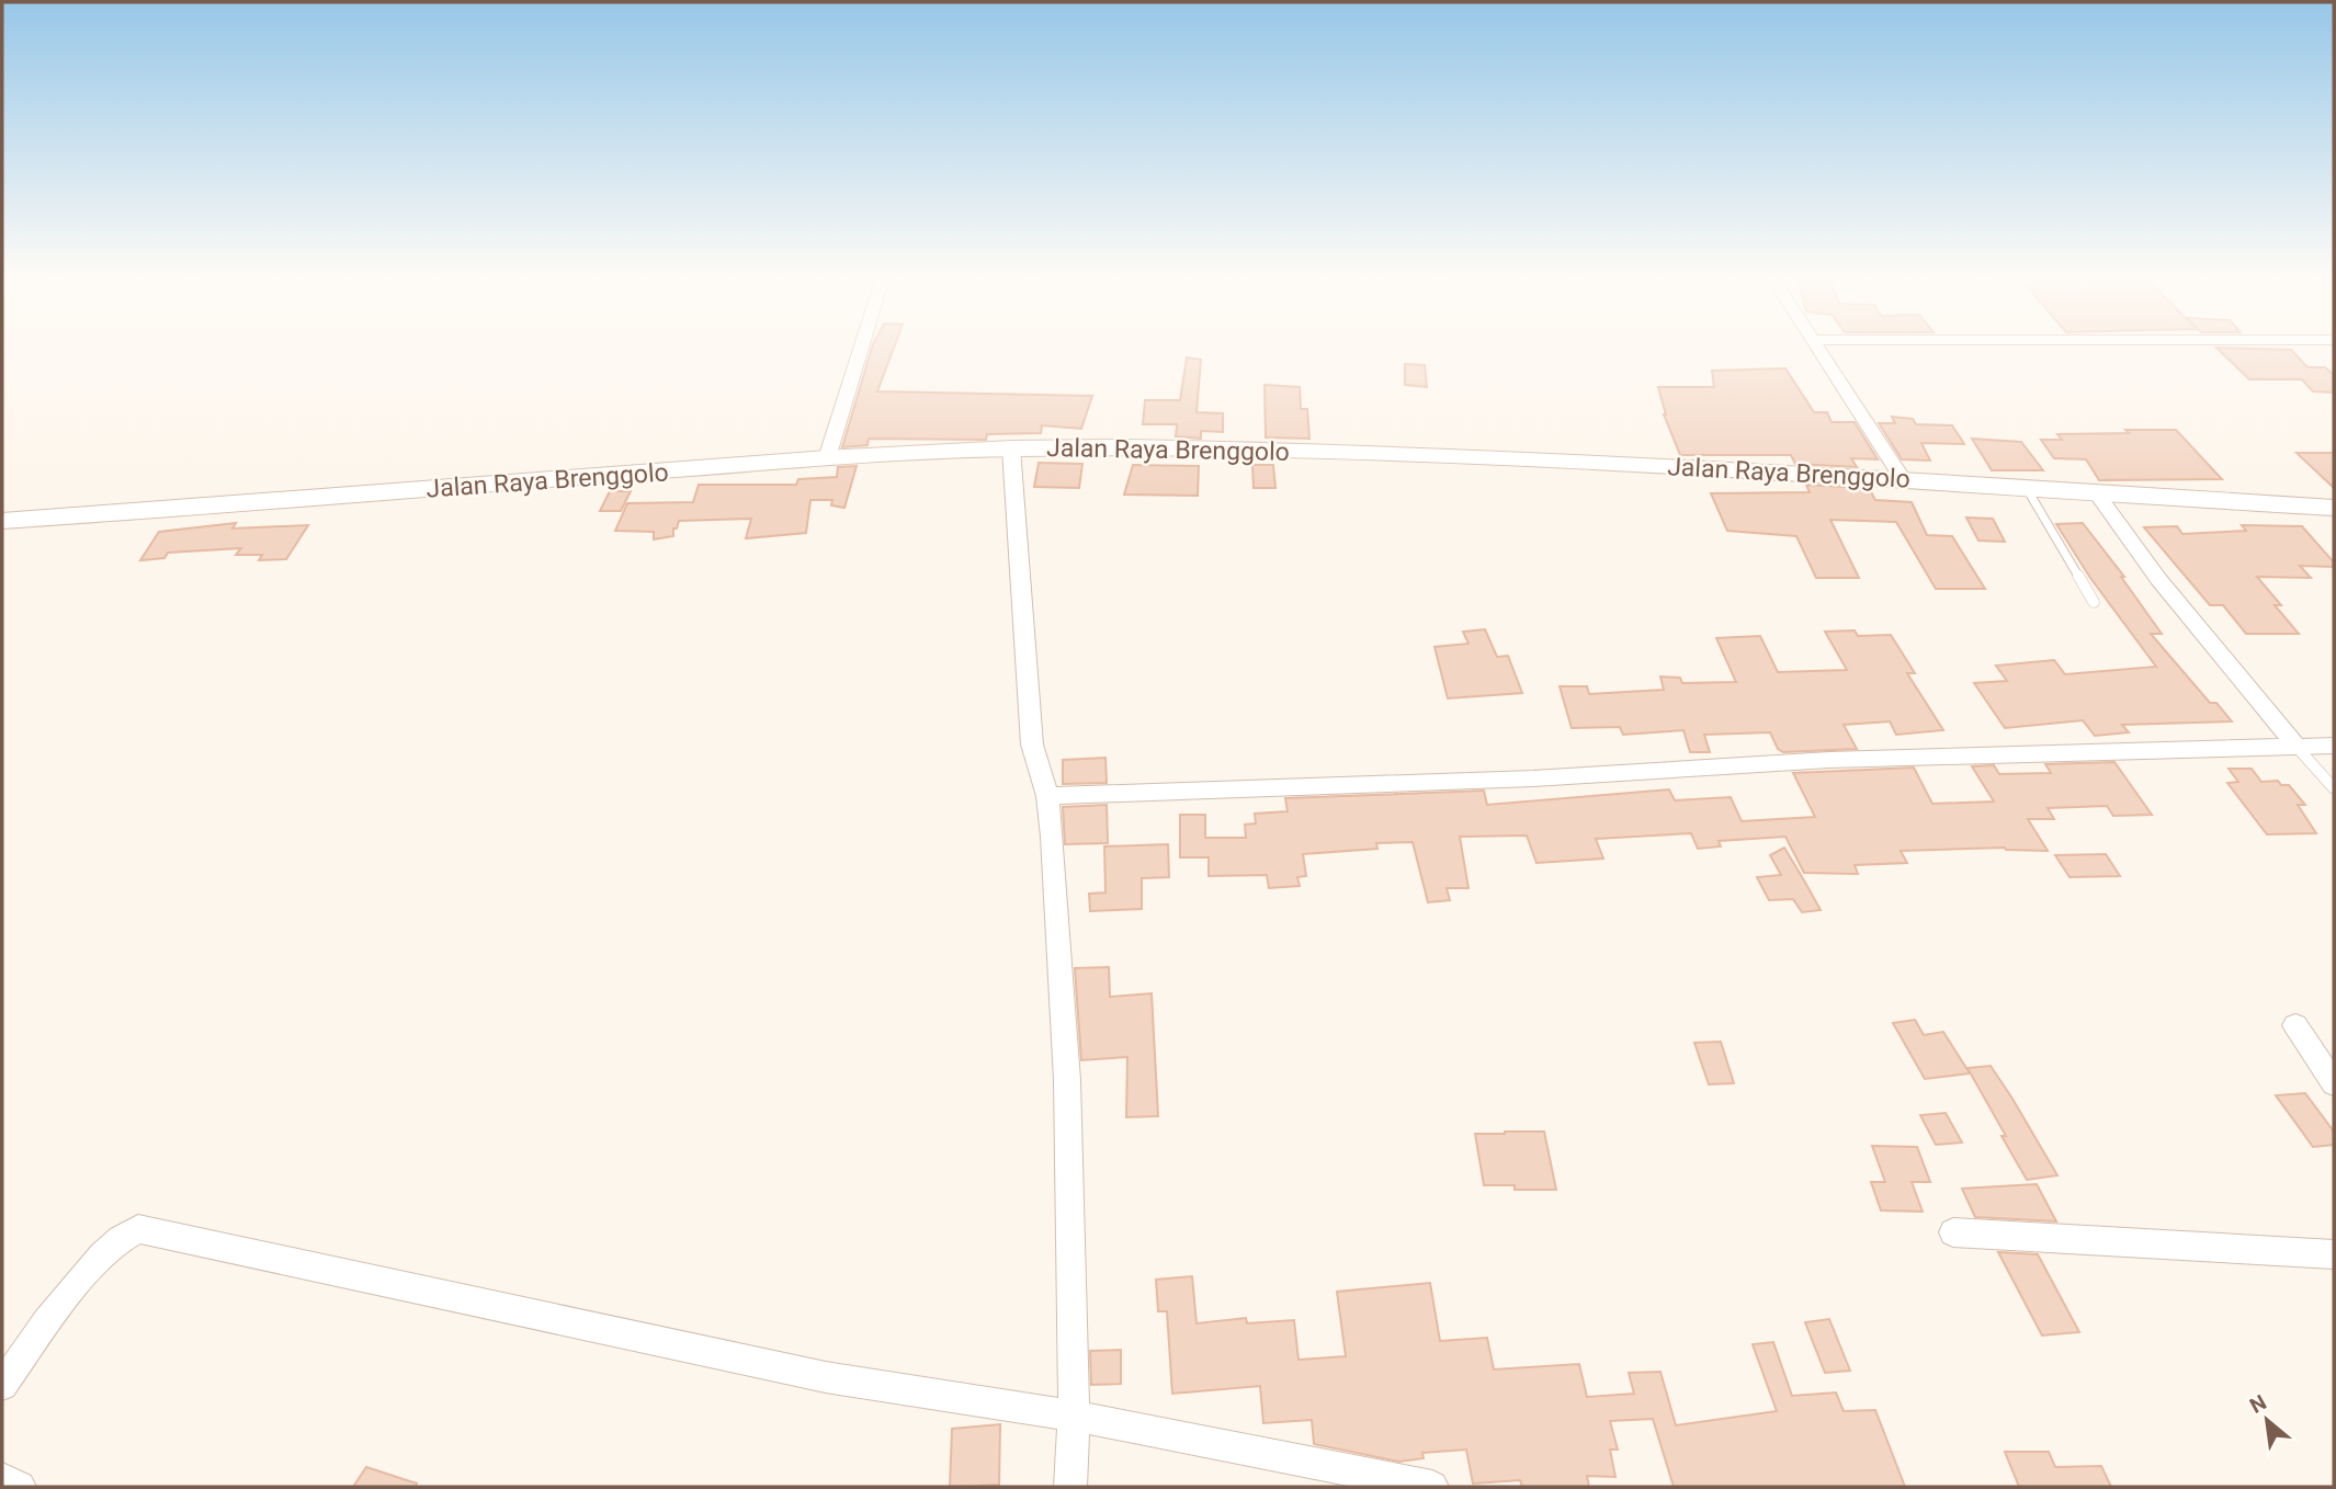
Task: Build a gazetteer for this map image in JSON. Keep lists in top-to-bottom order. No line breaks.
{"streets":{"main road":["Jalan Raya Brenggolo"]},"north":"top left"}
